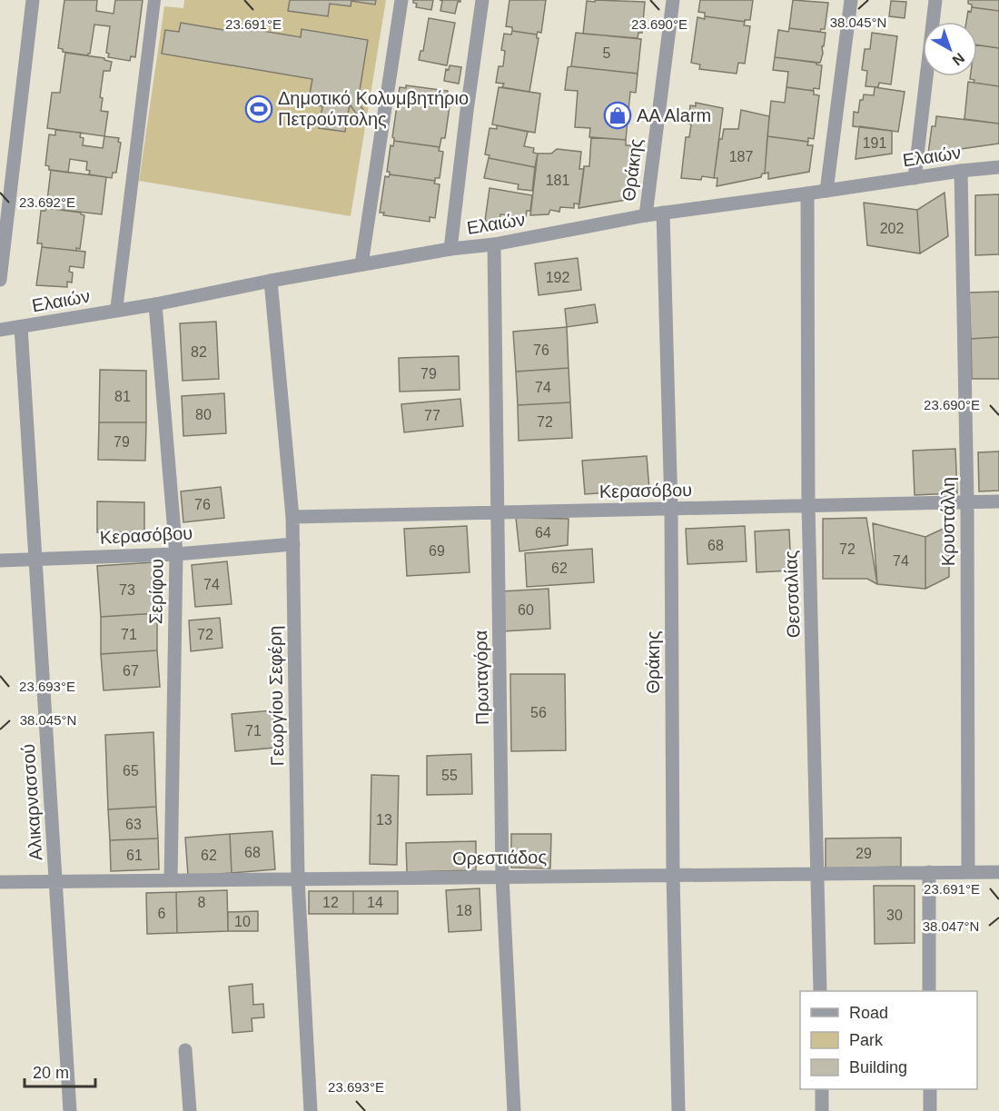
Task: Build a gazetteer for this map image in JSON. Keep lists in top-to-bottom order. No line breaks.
{"streets":{"street":["Ελαιών","Θράκης","Κερασόβου","Κρυστάλλη","Σερίφου","Θεσσαλίας","Πρωταγόρα","Γεωργίου Σεφέρη","Αλικαρνασσού","Ορεστιάδος"]},"crossings":[["Ελαιών","Θράκης"],["Ελαιών","Κρυστάλλη"],["Ελαιών","Σερίφου"],["Ελαιών","Θεσσαλίας"],["Ελαιών","Πρωταγόρα"],["Ελαιών","Γεωργίου Σεφέρη"],["Ελαιών","Αλικαρνασσού"],["Θράκης","Κερασόβου"],["Θράκης","Ορεστιάδος"],["Κερασόβου","Κρυστάλλη"],["Κερασόβου","Σερίφου"],["Κερασόβου","Θεσσαλίας"],["Κερασόβου","Πρωταγόρα"],["Κερασόβου","Γεωργίου Σεφέρη"],["Κερασόβου","Αλικαρνασσού"],["Κρυστάλλη","Ορεστιάδος"],["Σερίφου","Ορεστιάδος"],["Θεσσαλίας","Ορεστιάδος"],["Πρωταγόρα","Ορεστιάδος"],["Γεωργίου Σεφέρη","Ορεστιάδος"],["Αλικαρνασσού","Ορεστιάδος"]],"places":{"sports":["Δημοτικό Κολυμβητήριο Πετρούπολης"],"shop":["AA Alarm"]},"house_numbers":["5","191","187","181","202","192","76","82","79","74","81","80","77","72","79","76","64","68","72","69","74","62","74","73","60","71","72","67","56","71","65","55","13","63","68","29","61","62","8","12","14","18","6","30","10"],"legend":["Road","Park","Building"],"scale_bar":"20 m","north":"bottom right","coordinates":["38.045°N","23.691°E","23.690°E","23.692°E","23.693°E","38.047°N"]}
